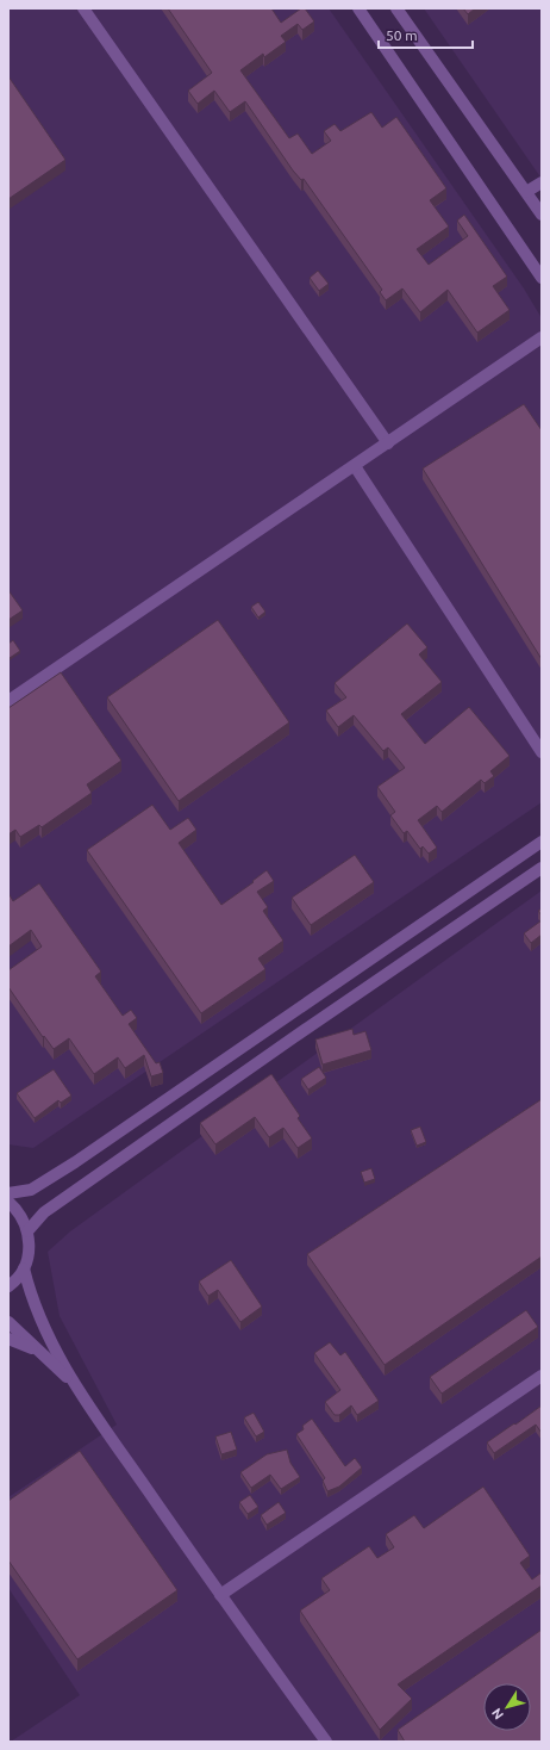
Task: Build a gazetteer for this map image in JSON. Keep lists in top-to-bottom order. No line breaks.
{"scale_bar":"50 m","north":"bottom left"}
